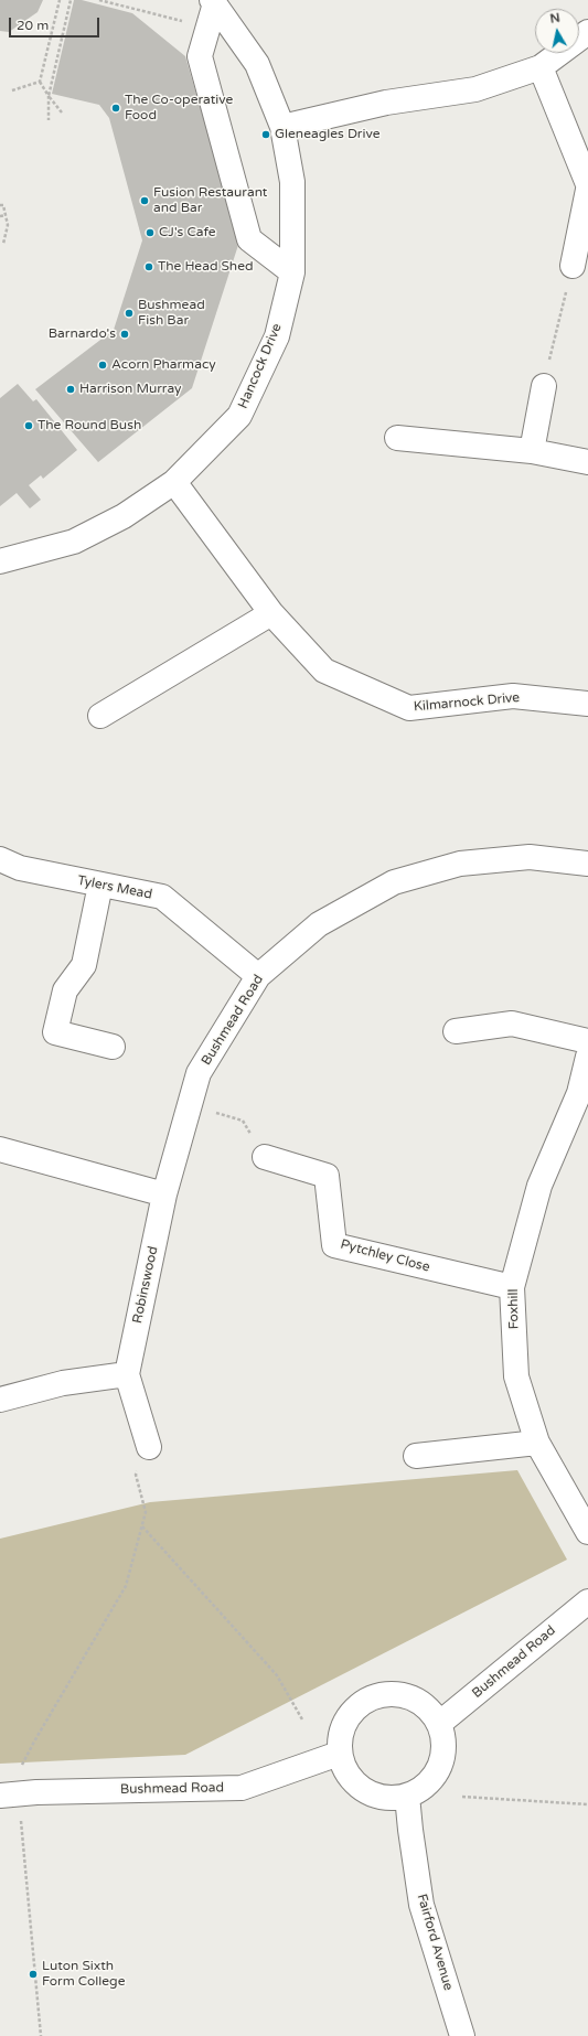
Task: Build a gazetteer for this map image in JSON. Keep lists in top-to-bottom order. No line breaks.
{"streets":{"street":["Hancock Drive","Kilmarnock Drive","Tylers Mead","Bushmead Road","Pytchley Close","Robinswood","Foxhill","Fairford Avenue"]},"crossings":[["Hancock Drive","Kilmarnock Drive"],["Tylers Mead","Bushmead Road"],["Bushmead Road","Robinswood"],["Bushmead Road","Fairford Avenue"],["Pytchley Close","Foxhill"]],"places":["The Co-operative Food","Gleneagles Drive","Fusion Restaurant and Bar","CJ's Cafe","The Head Shed","Bushmead Fish Bar","Barnardo's","Acorn Pharmacy","Harrison Murray","The Round Bush","Luton Sixth Form College"],"scale_bar":"20 m","north":"top"}
